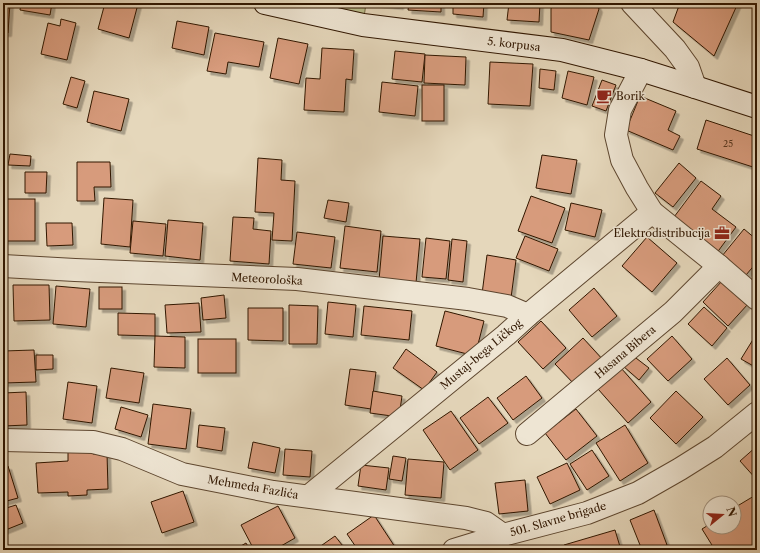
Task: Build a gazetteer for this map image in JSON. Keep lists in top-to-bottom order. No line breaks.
{"streets":{"street":["5. korpusa","Meteorološka","Hasana Bibera","Mustaj-bega Ličkog","Mehmeda Fazlića","501. Slavne brigade"]},"crossings":[["Meteorološka","Mustaj-bega Ličkog"],["Mustaj-bega Ličkog","Mehmeda Fazlića"],["Mehmeda Fazlića","501. Slavne brigade"]],"places":{"cafe":["Borik"],"office":["Elektrodistribucija"]},"house_numbers":["25"],"north":"right"}
